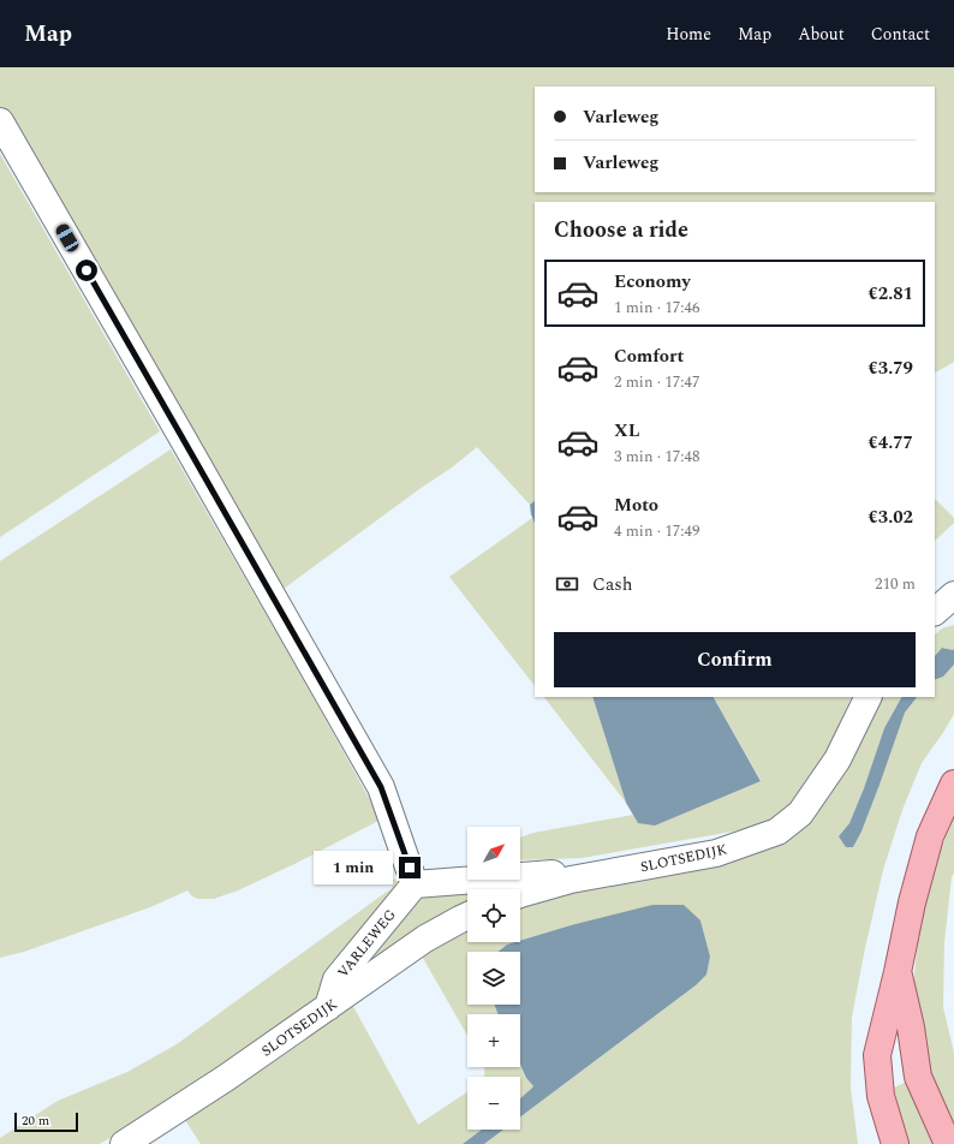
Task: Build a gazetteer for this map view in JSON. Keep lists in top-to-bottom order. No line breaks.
{"streets":{"street":["SLOTSEDIJK","VARLEWEG"]},"crossings":[["SLOTSEDIJK","VARLEWEG"]],"scale_bar":"20 m","north":"top right","page":{"header":"Map","nav":["Home","Map","About","Contact"],"banner":["Varleweg","Varleweg"],"heading":"Choose a ride","list":[{"name":"Economy","note":"1 min · 17:46","value":"€2.81"},{"name":"Comfort","note":"2 min · 17:47","value":"€3.79"},{"name":"XL","note":"3 min · 17:48","value":"€4.77"},{"name":"Moto","note":"4 min · 17:49","value":"€3.02"}],"pay":["Cash","210 m"],"buttons":"Confirm","map_buttons":["+","−"],"bubble":"1 min","scale":"20 m"}}
